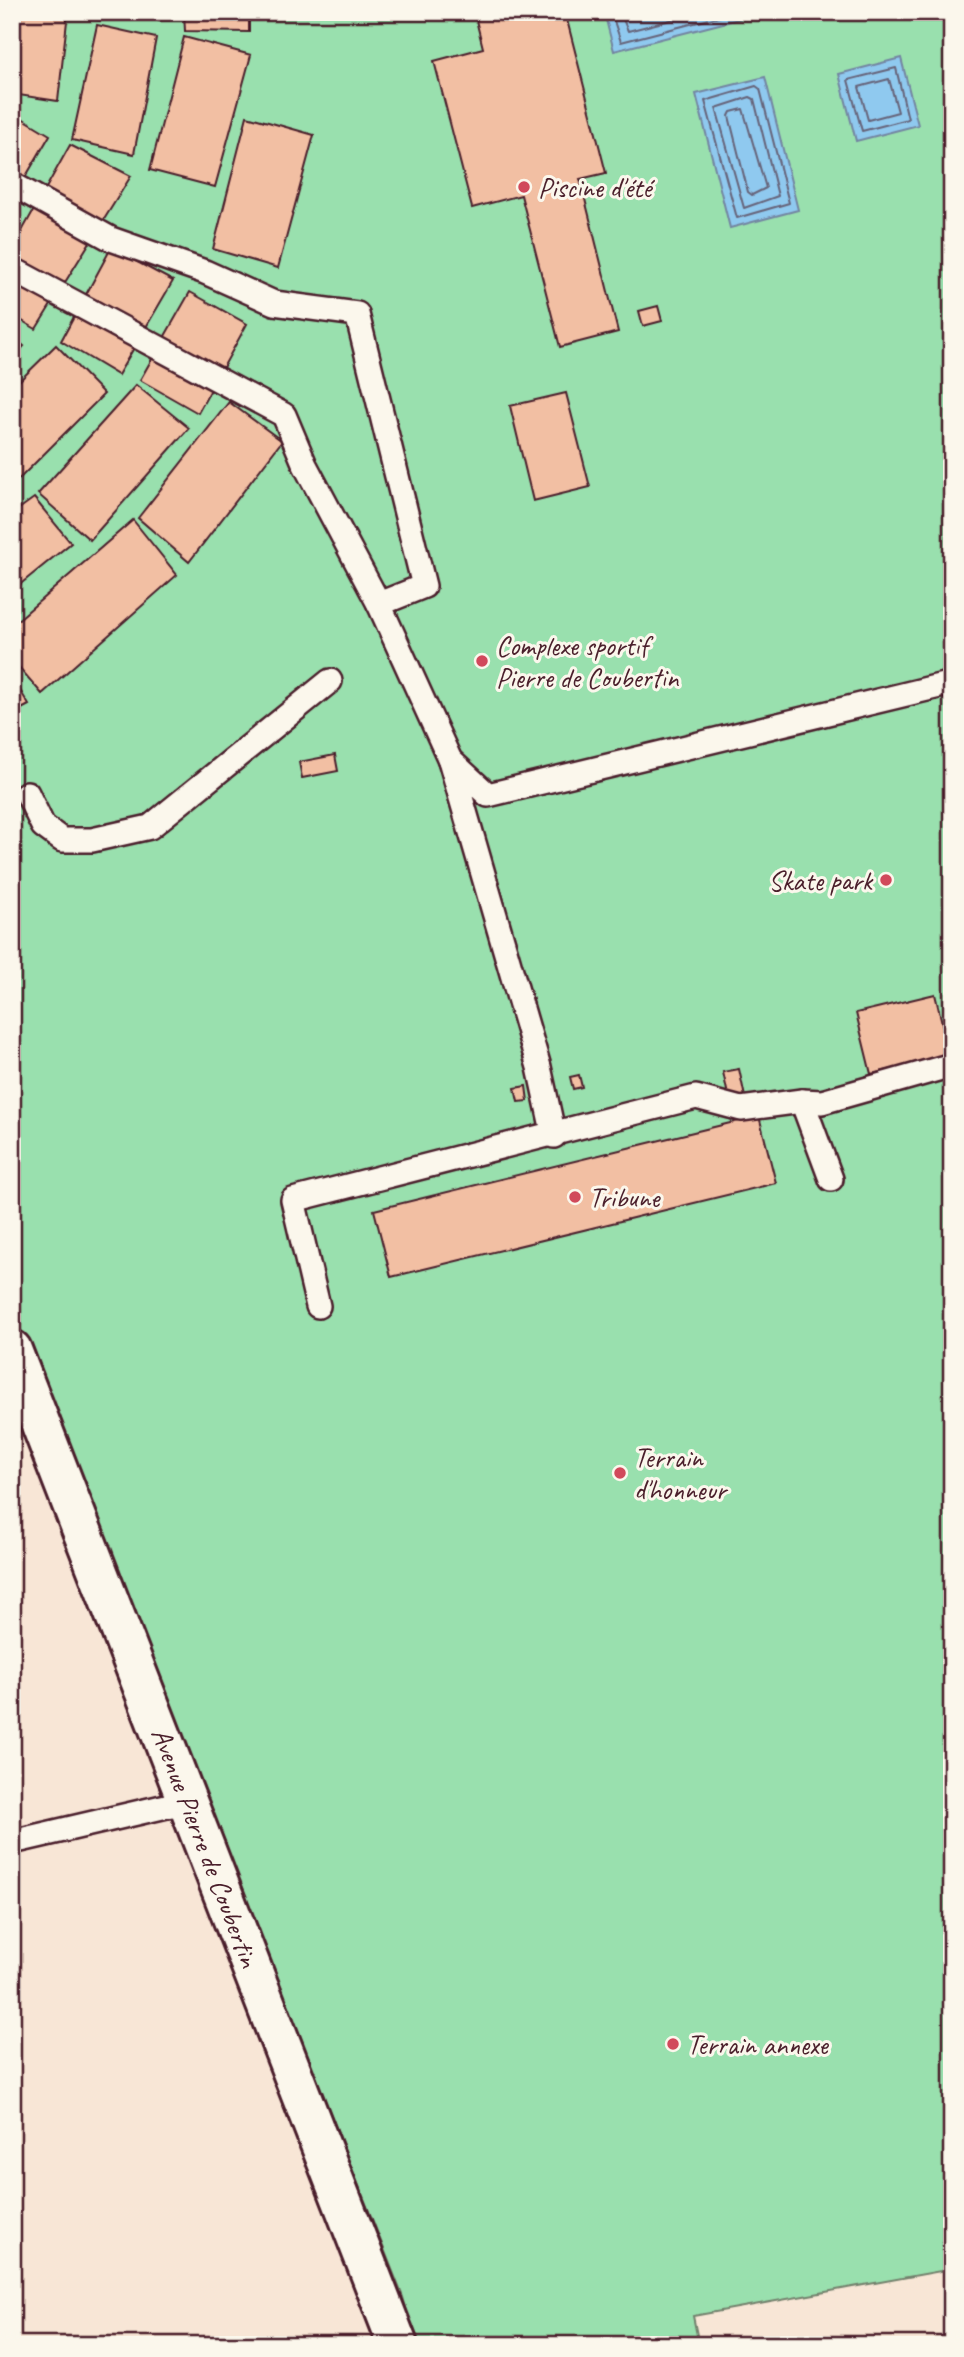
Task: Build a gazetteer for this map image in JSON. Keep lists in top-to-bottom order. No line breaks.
{"streets":{"street":["Avenue Pierre de Coubertin"]},"places":["Piscine d'été","Complexe sportif Pierre de Coubertin","Skate park","Tribune","Terrain d'honneur","Terrain annexe"]}
